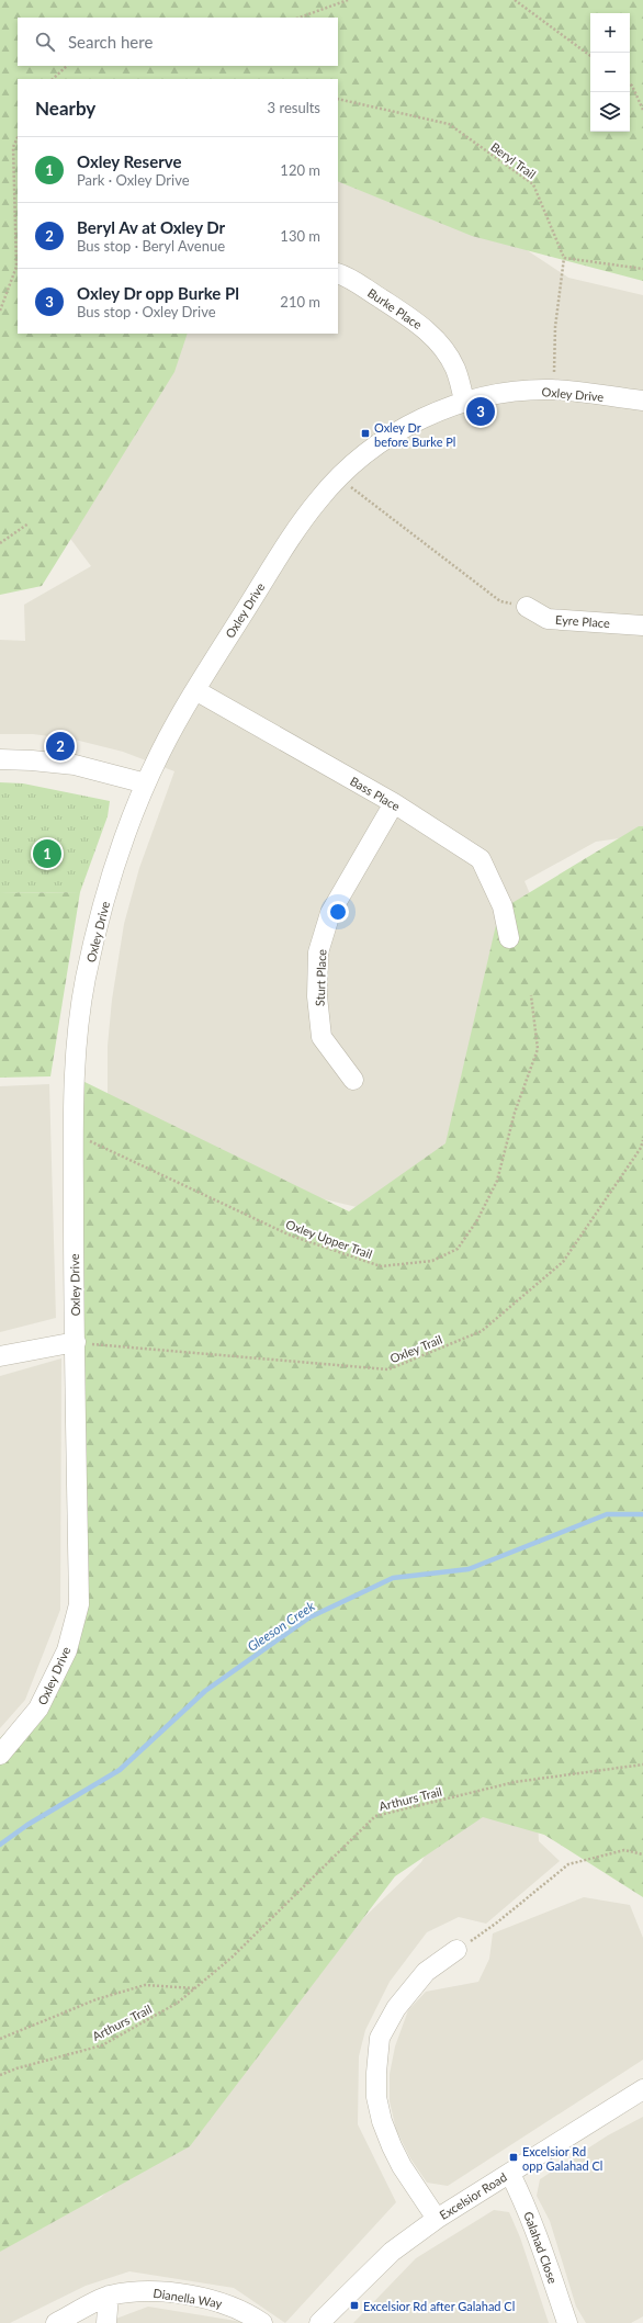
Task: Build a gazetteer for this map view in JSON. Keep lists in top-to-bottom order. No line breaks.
{"streets":{"street":["Burke Place","Oxley Drive","Eyre Place","Bass Place","Sturt Place","Excelsior Road","Galahad Close","Dianella Way"],"path":["Beryl Trail","Oxley Upper Trail","Oxley Trail","Arthurs Trail"]},"crossings":[["Burke Place","Oxley Drive"],["Oxley Drive","Bass Place"],["Oxley Drive","Oxley Upper Trail"],["Oxley Drive","Oxley Trail"],["Bass Place","Sturt Place"],["Excelsior Road","Galahad Close"]],"water":["Gleeson Creek"],"places":{"transit":["Oxley Dr before Burke Pl","Excelsior Rd opp Galahad Cl","Excelsior Rd after Galahad Cl"]},"page":{"map_buttons":["+","−"],"search":"Search here","heading":["Nearby","3 results"],"list":[{"mark":"1","name":"Oxley Reserve","note":"Park · Oxley Drive","value":"120 m"},{"mark":"2","name":"Beryl Av at Oxley Dr","note":"Bus stop · Beryl Avenue","value":"130 m"},{"mark":"3","name":"Oxley Dr opp Burke Pl","note":"Bus stop · Oxley Drive","value":"210 m"}],"pins":["3","2","1"]}}
